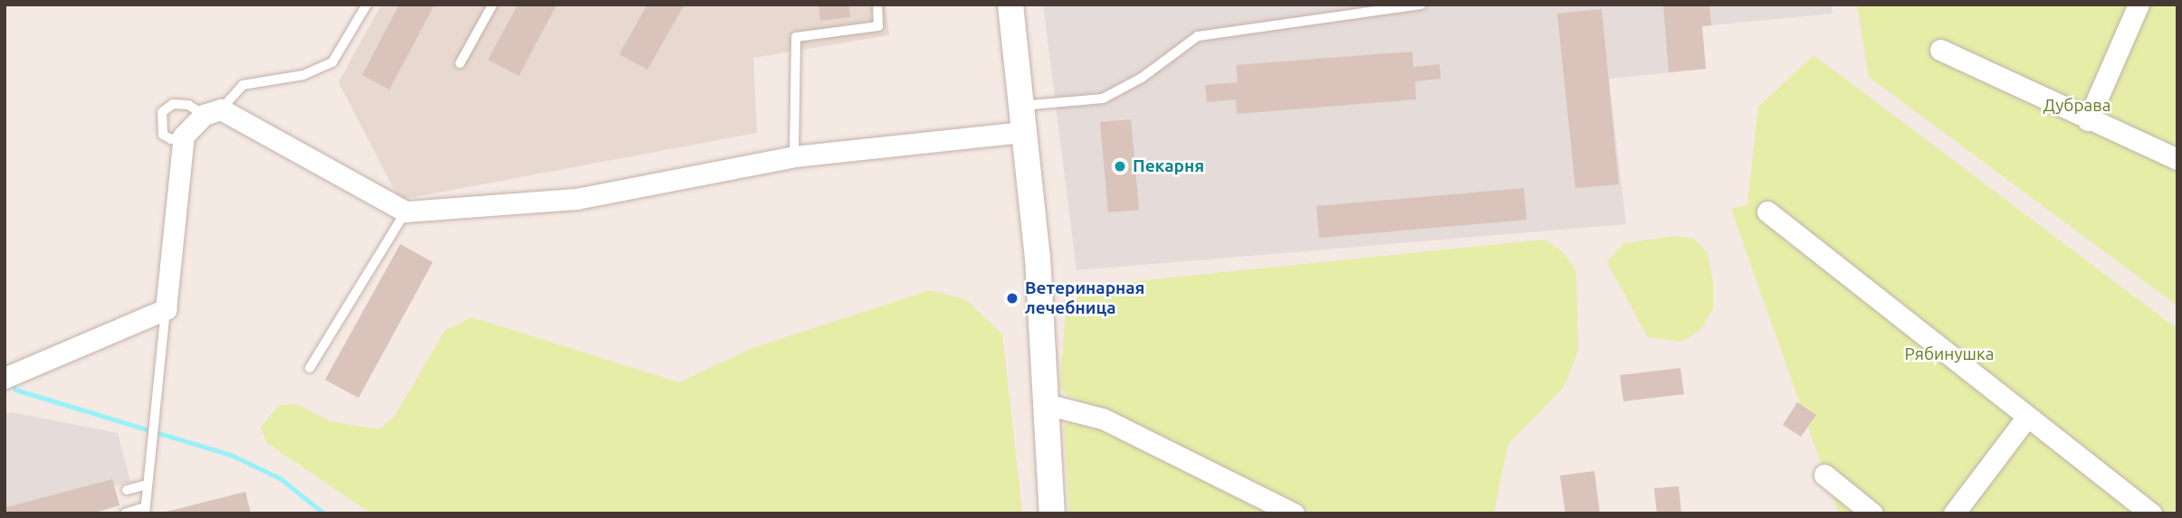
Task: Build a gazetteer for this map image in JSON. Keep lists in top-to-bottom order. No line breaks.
{"parks":["Дубрава","Рябинушка"],"places":["Пекарня","Ветеринарная лечебница"]}
